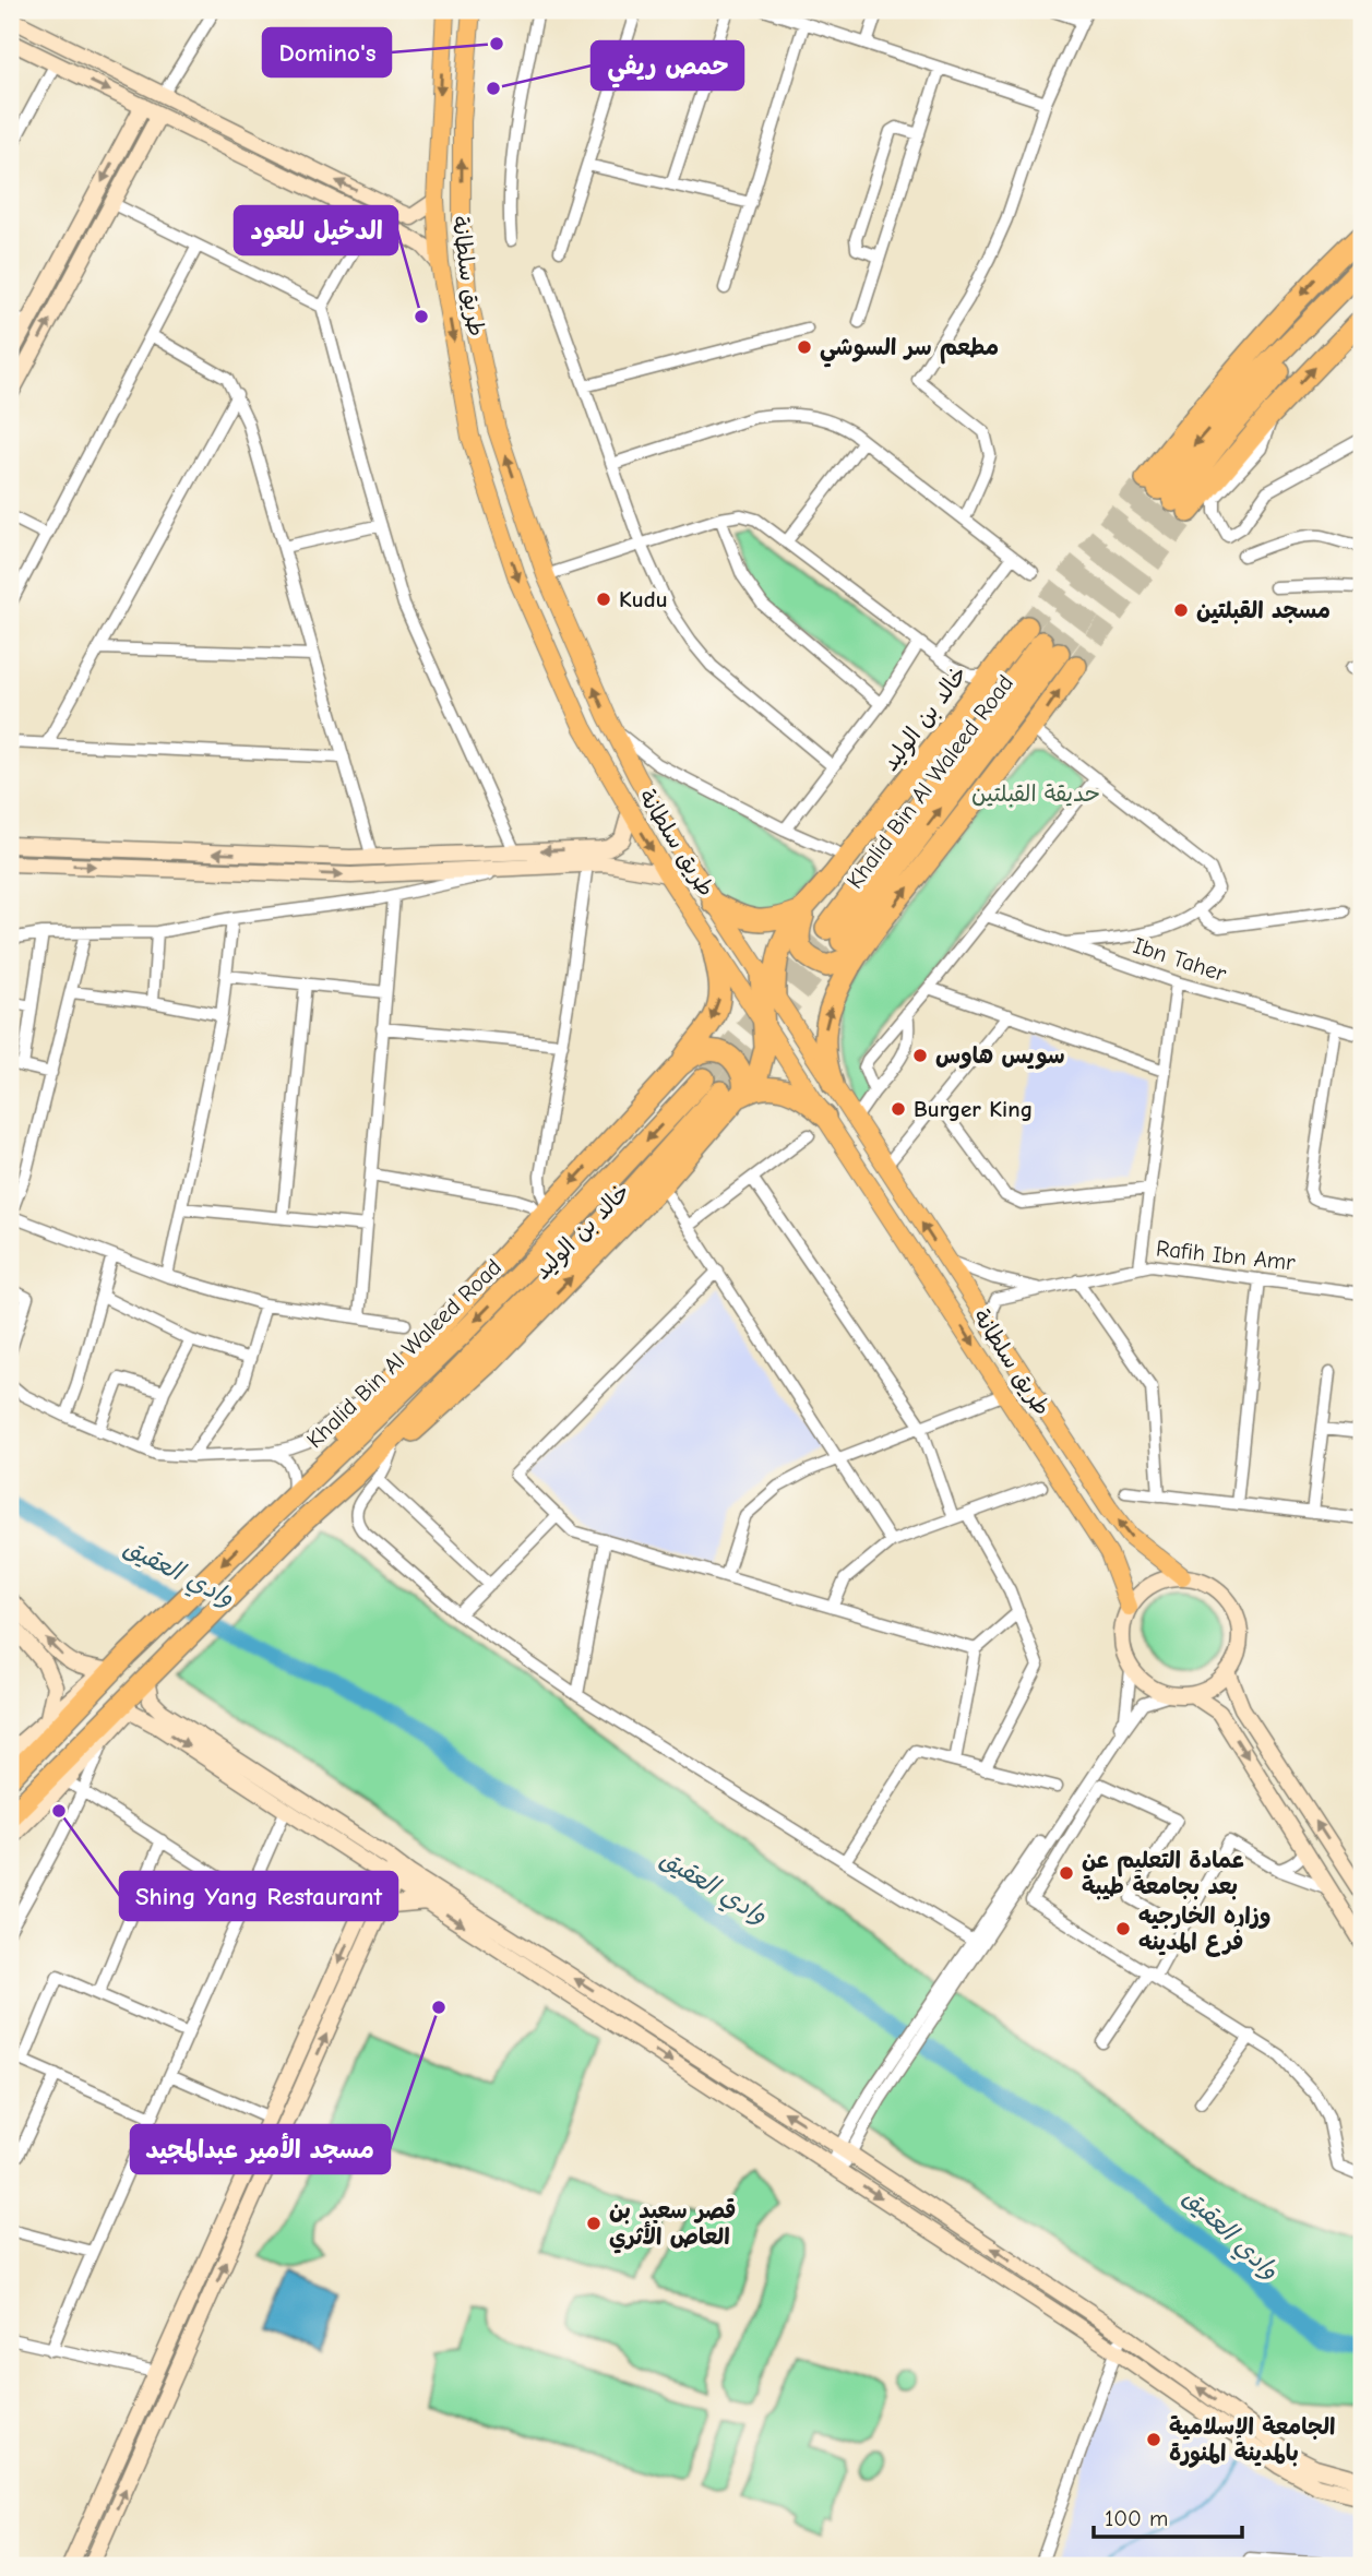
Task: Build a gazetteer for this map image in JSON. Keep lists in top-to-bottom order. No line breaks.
{"streets":{"highway":["خالد بن الوليد","Khalid Bin Al Waleed Road"],"main road":["طريق سلطانة"],"street":["Ibn Taher","Rafih Ibn Amr"]},"crossings":[["طريق سلطانة","خالد بن الوليد"],["طريق سلطانة","Rafih Ibn Amr"],["خالد بن الوليد","Khalid Bin Al Waleed Road"]],"water":["وادي العقيق"],"parks":["حدیقة القبلتین"],"places":["Domino's","حمص ريفي","الدخيل للعود","مطعم سر السوشي","Kudu","مسجد القبلتين","سويس هاوس","Burger King","Shing Yang Restaurant","عمادة التعليم عن بعد بجامعة طيبة","وزاره الخارجيه فرع المدينه","مسجد الأمير عبدالمجيد","قصر سعيد بن العاص الأثري","الجامعة الإسلامية بالمدينة المنورة"],"scale_bar":"100 m"}
